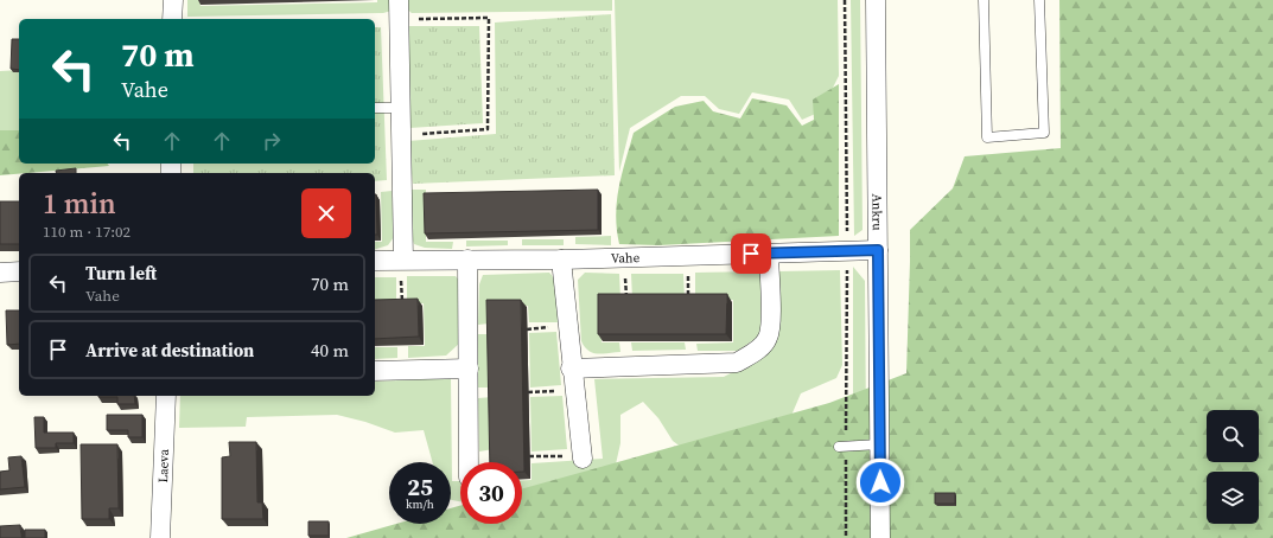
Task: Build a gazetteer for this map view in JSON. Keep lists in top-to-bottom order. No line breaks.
{"streets":{"street":["Ankru","Vahe","Laeva"]},"crossings":[["Ankru","Vahe"]],"page":{"turn":["70 m","Vahe"],"heading":["1 min","110 m · 17:02"],"list":[{"name":"Turn left","note":"Vahe","value":"70 m"},{"name":"Arrive at destination","value":"40 m"}],"speed":"25 km/h","limit":"30"}}
